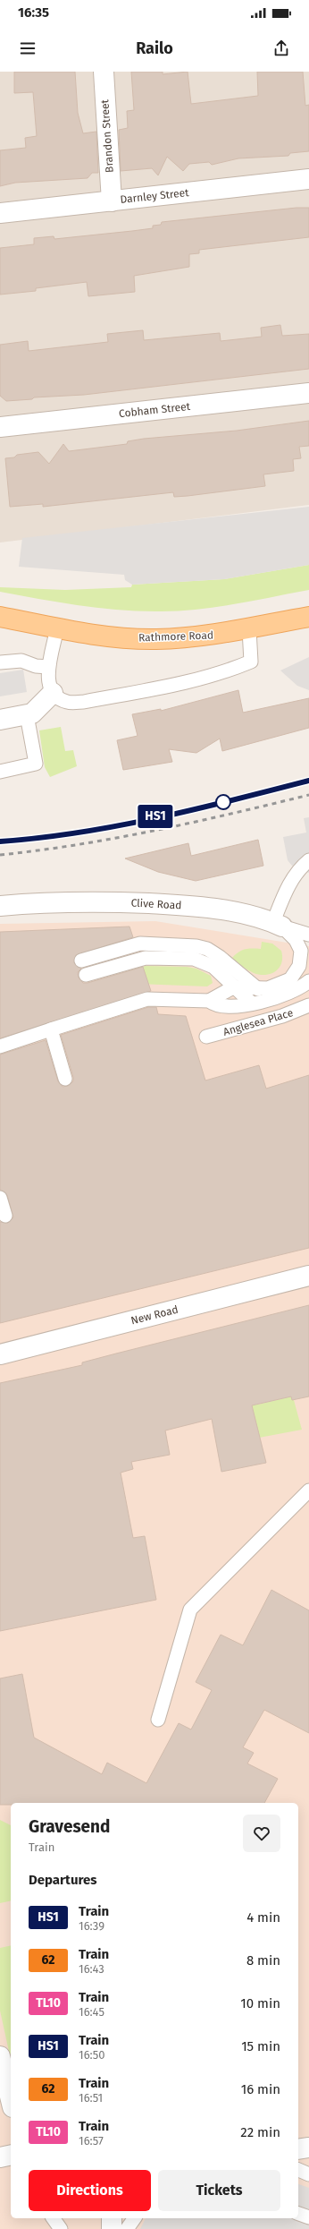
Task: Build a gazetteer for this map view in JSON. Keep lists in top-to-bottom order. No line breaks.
{"streets":{"main road":["Rathmore Road"],"street":["Brandon Street","Darnley Street","Cobham Street","Clive Road","New Road"],"lane":["Anglesea Place"]},"crossings":[["Brandon Street","Darnley Street"]],"page":{"status":"16:35","header":"Railo","on_map":"HS1","heading":[["Gravesend","Train"],"Departures"],"list":[{"mark":"HS1","name":"Train","note":"16:39","value":"4 min"},{"mark":"62","name":"Train","note":"16:43","value":"8 min"},{"mark":"TL10","name":"Train","note":"16:45","value":"10 min"},{"mark":"HS1","name":"Train","note":"16:50","value":"15 min"},{"mark":"62","name":"Train","note":"16:51","value":"16 min"},{"mark":"TL10","name":"Train","note":"16:57","value":"22 min"}],"buttons":["Directions","Tickets"]}}
